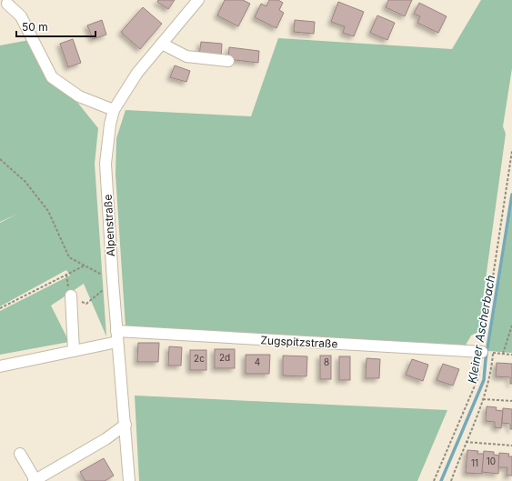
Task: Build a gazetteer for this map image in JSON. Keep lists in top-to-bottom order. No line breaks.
{"streets":{"street":["Alpenstraße","Zugspitzstraße"]},"crossings":[["Alpenstraße","Zugspitzstraße"]],"water":["Kleiner Ascherbach"],"house_numbers":["2d","2c","4","8","10","11"],"scale_bar":"50 m"}
